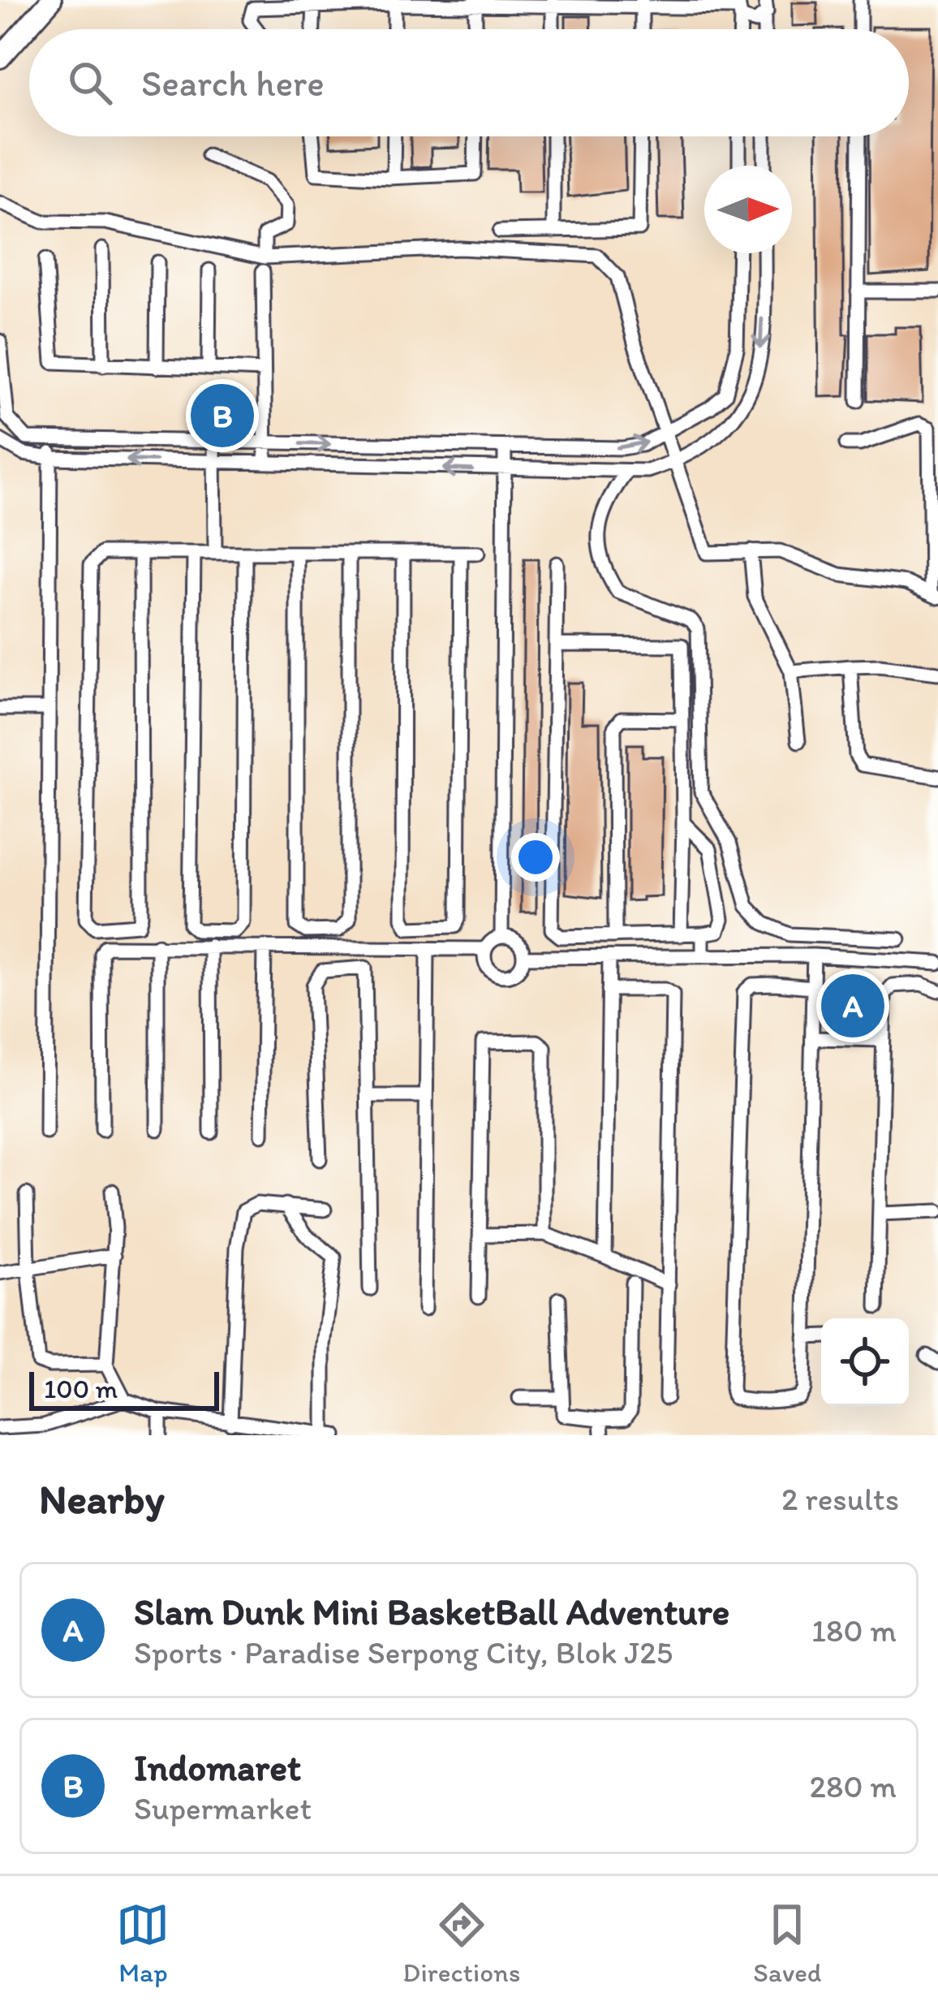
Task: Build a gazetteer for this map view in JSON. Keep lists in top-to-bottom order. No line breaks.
{"scale_bar":"100 m","north":"right","page":{"search":"Search here","pins":["B","A"],"scale":"100 m","heading":["Nearby","2 results"],"list":[{"mark":"A","name":"Slam Dunk Mini BasketBall Adventure","note":"Sports · Paradise Serpong City, Blok J25","value":"180 m"},{"mark":"B","name":"Indomaret","note":"Supermarket","value":"280 m"}],"nav":["Map","Directions","Saved"]}}
